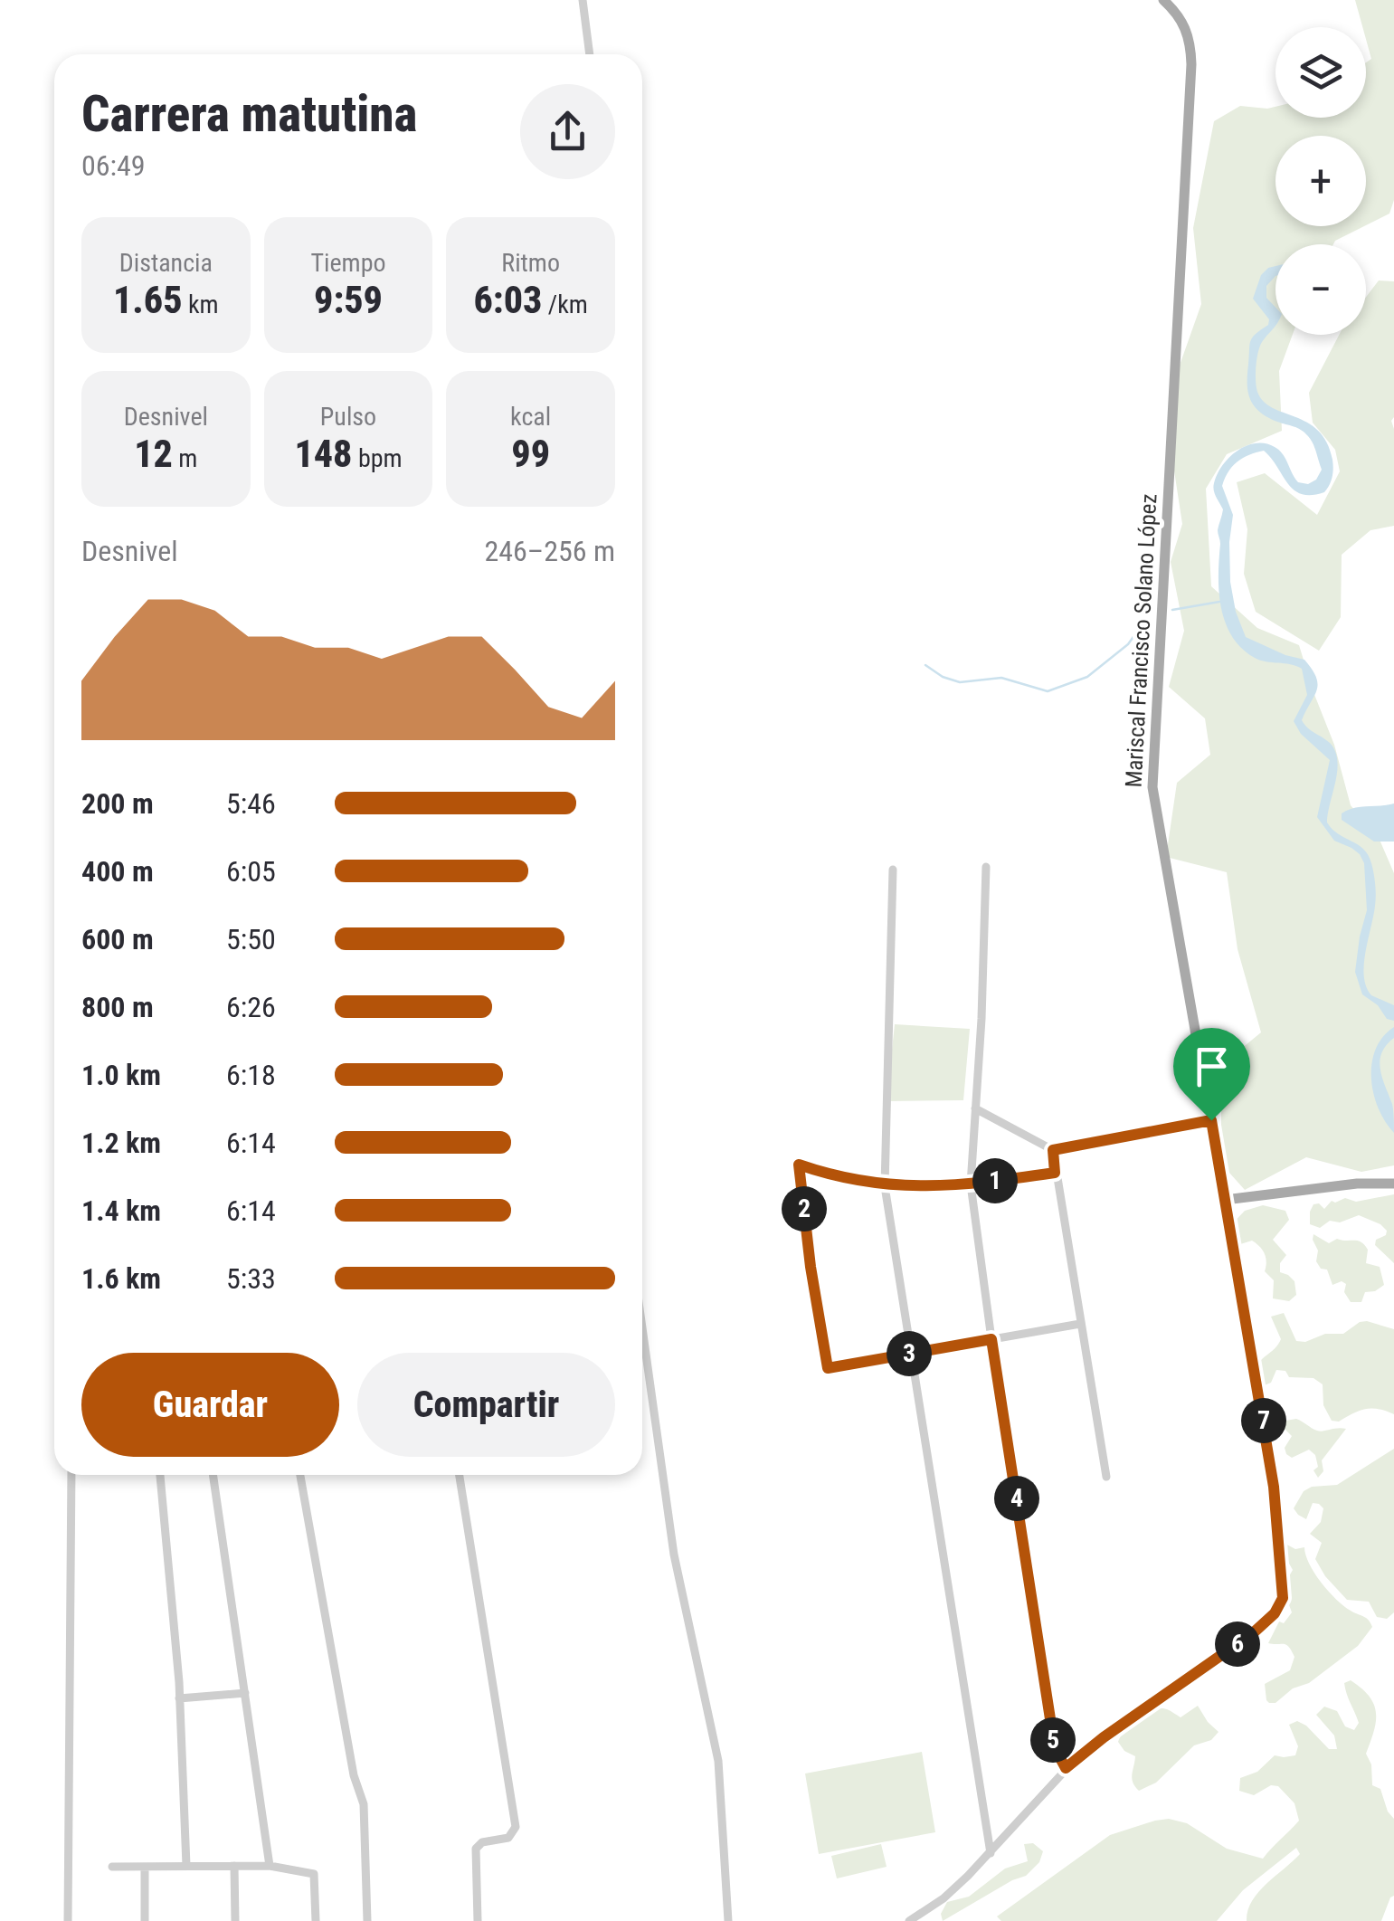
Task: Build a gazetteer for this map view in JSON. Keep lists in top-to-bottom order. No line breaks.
{"streets":{"main road":["Mariscal Francisco Solano López"]},"page":{"map_buttons":["+","−"],"heading":["Carrera matutina","06:49"],"stats":[["Distancia","1.65 km"],["Tiempo","9:59"],["Ritmo","6:03 /km"],["Desnivel","12 m"],["Pulso","148 bpm"],["kcal","99"]],"chart":["Desnivel","246–256 m"],"list":[{"name":"200 m","note":"5:46"},{"name":"400 m","note":"6:05"},{"name":"600 m","note":"5:50"},{"name":"800 m","note":"6:26"},{"name":"1.0 km","note":"6:18"},{"name":"1.2 km","note":"6:14"},{"name":"1.4 km","note":"6:14"},{"name":"1.6 km","note":"5:33"}],"pins":["1","2","3","7","4","6","5"],"buttons":["Guardar","Compartir"]}}
